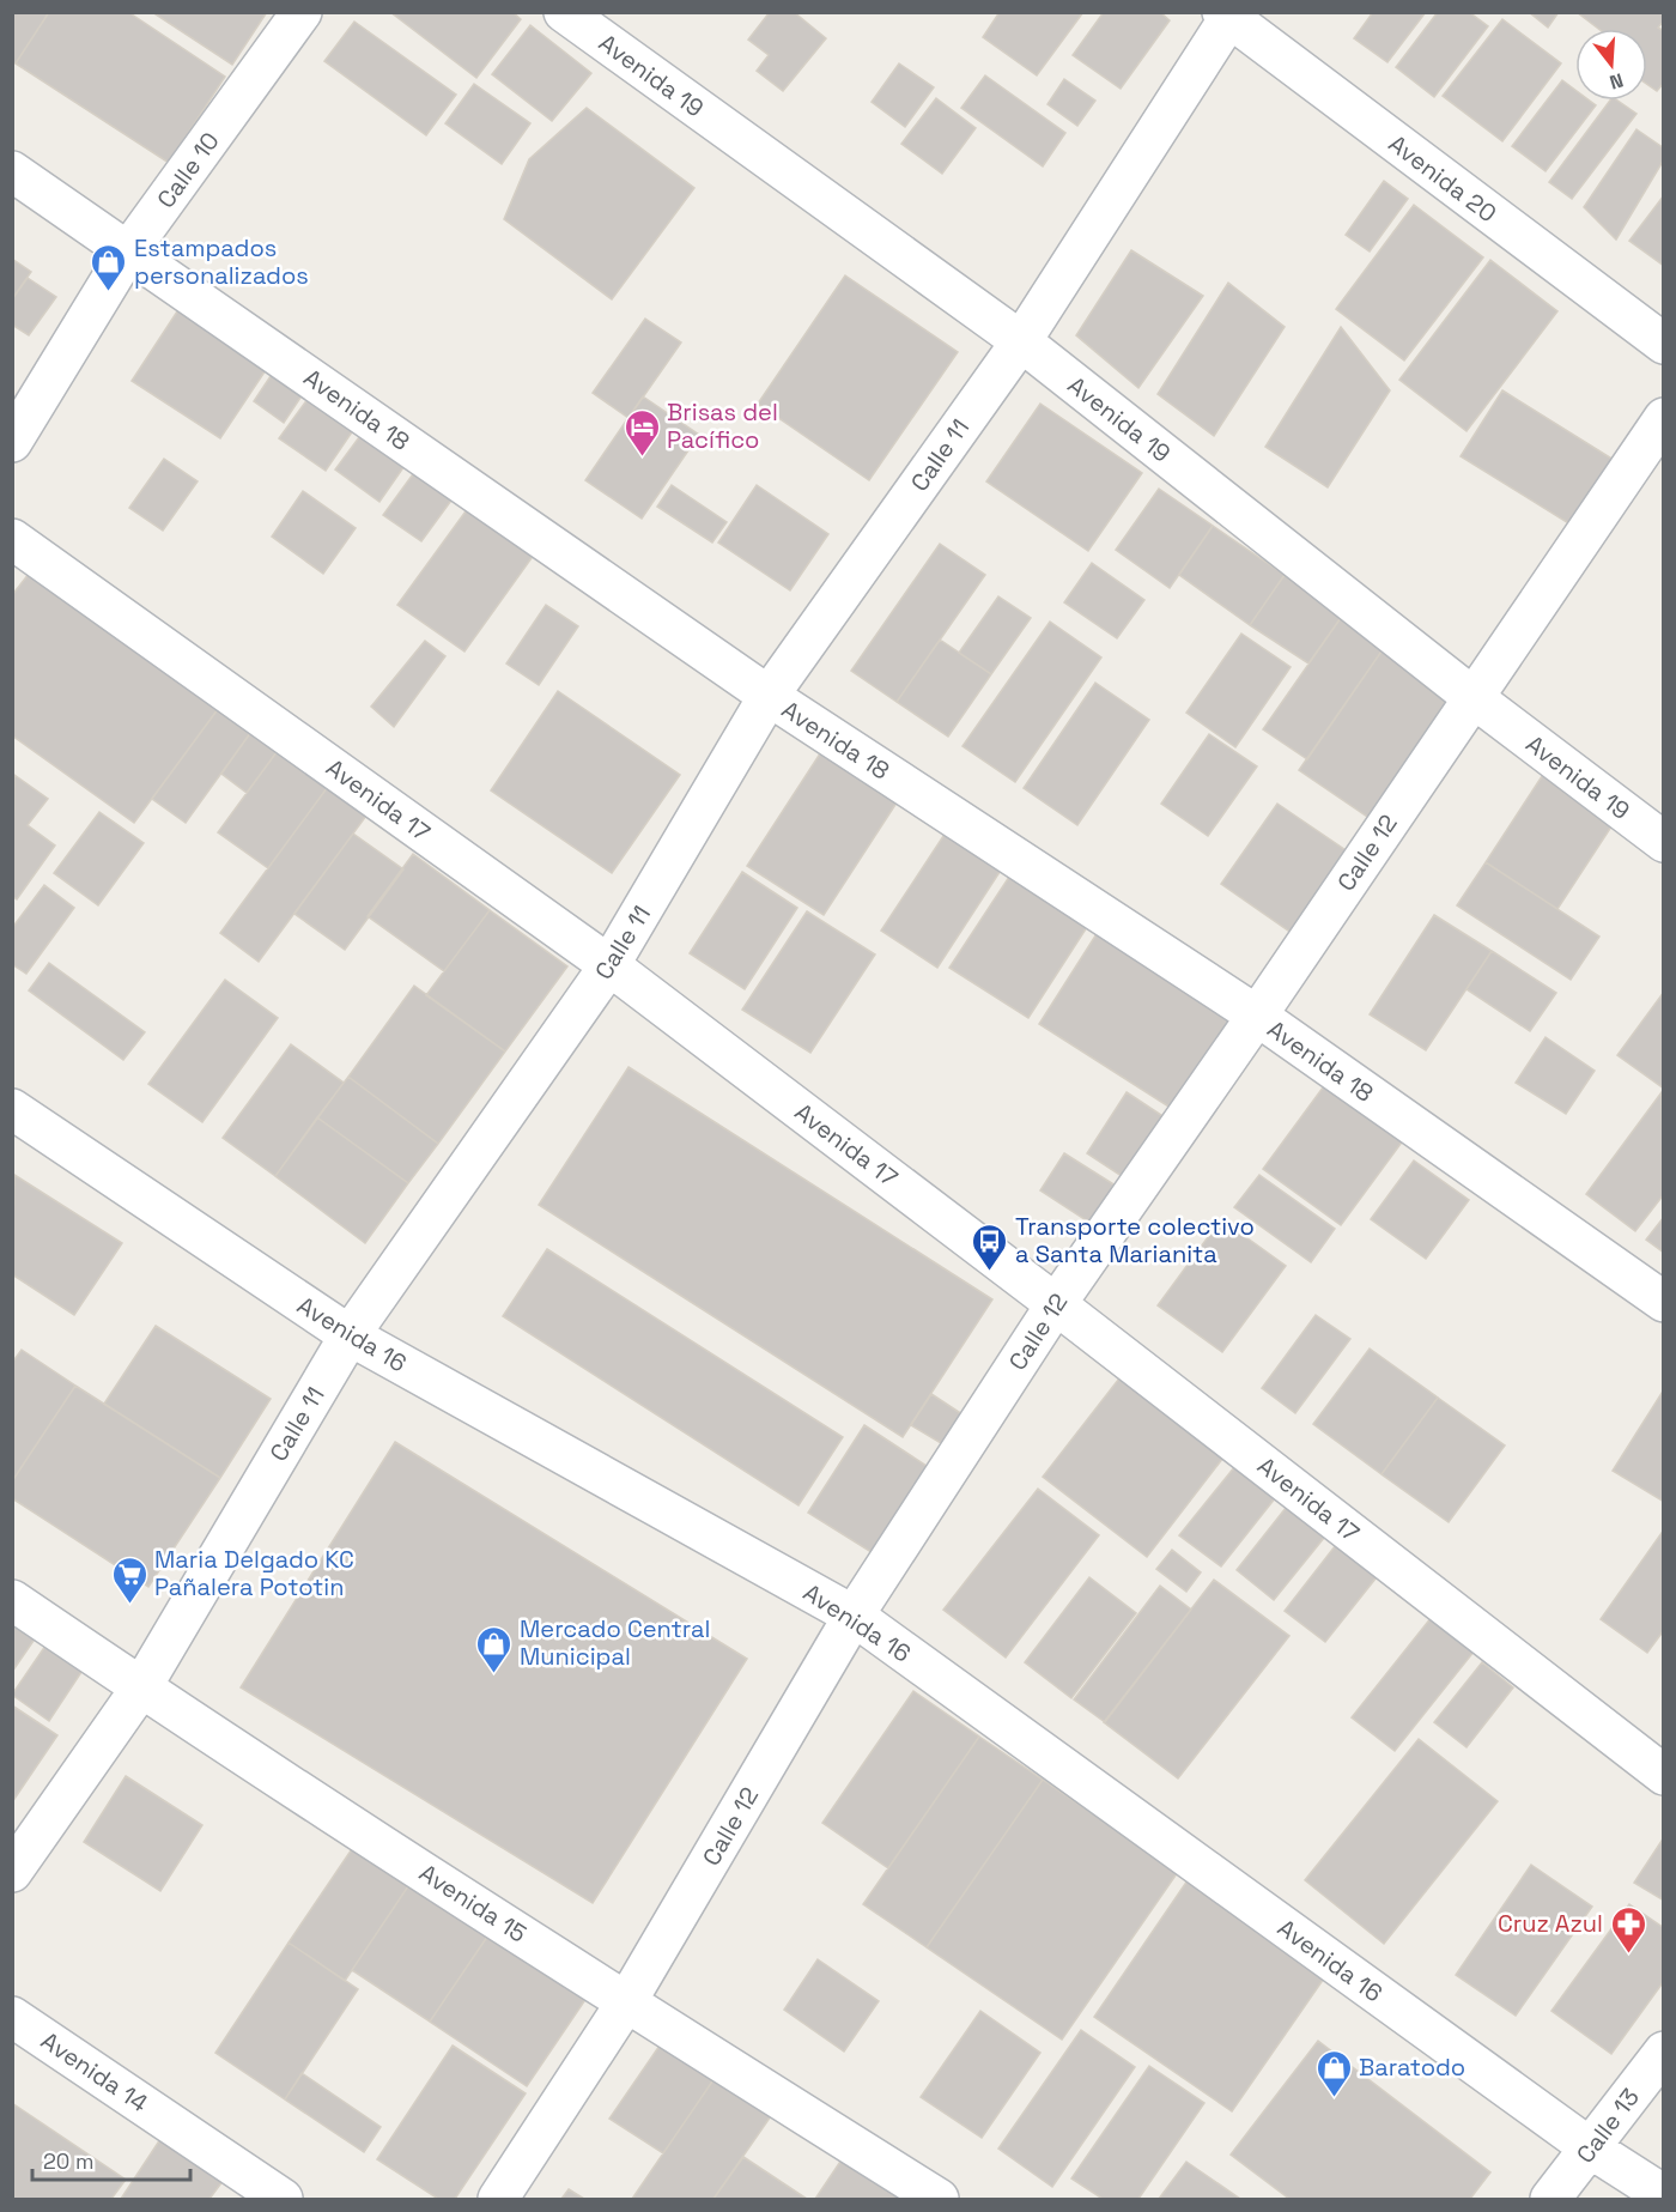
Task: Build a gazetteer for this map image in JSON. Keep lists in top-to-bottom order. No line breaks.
{"streets":{"street":["Avenida 19","Calle 10","Avenida 20","Avenida 18","Calle 11","Avenida 17","Calle 12","Avenida 16","Avenida 15","Avenida 14","Calle 13"]},"crossings":[["Avenida 19","Calle 11"],["Avenida 19","Calle 12"],["Calle 10","Avenida 18"],["Avenida 20","Calle 11"],["Avenida 18","Calle 11"],["Avenida 18","Calle 12"],["Calle 11","Avenida 17"],["Calle 11","Avenida 16"],["Calle 11","Avenida 15"],["Avenida 17","Calle 12"],["Calle 12","Avenida 16"],["Calle 12","Avenida 15"],["Avenida 16","Calle 13"]],"places":{"shop":["Estampados personalizados","Mercado Central Municipal","Baratodo"],"hotel":["Brisas del Pacífico"],"bus stop":["Transporte colectivo a Santa Marianita"],"supermarket":["Maria Delgado KC Pañalera Pototin"],"pharmacy":["Cruz Azul"]},"scale_bar":"20 m","north":"bottom"}
